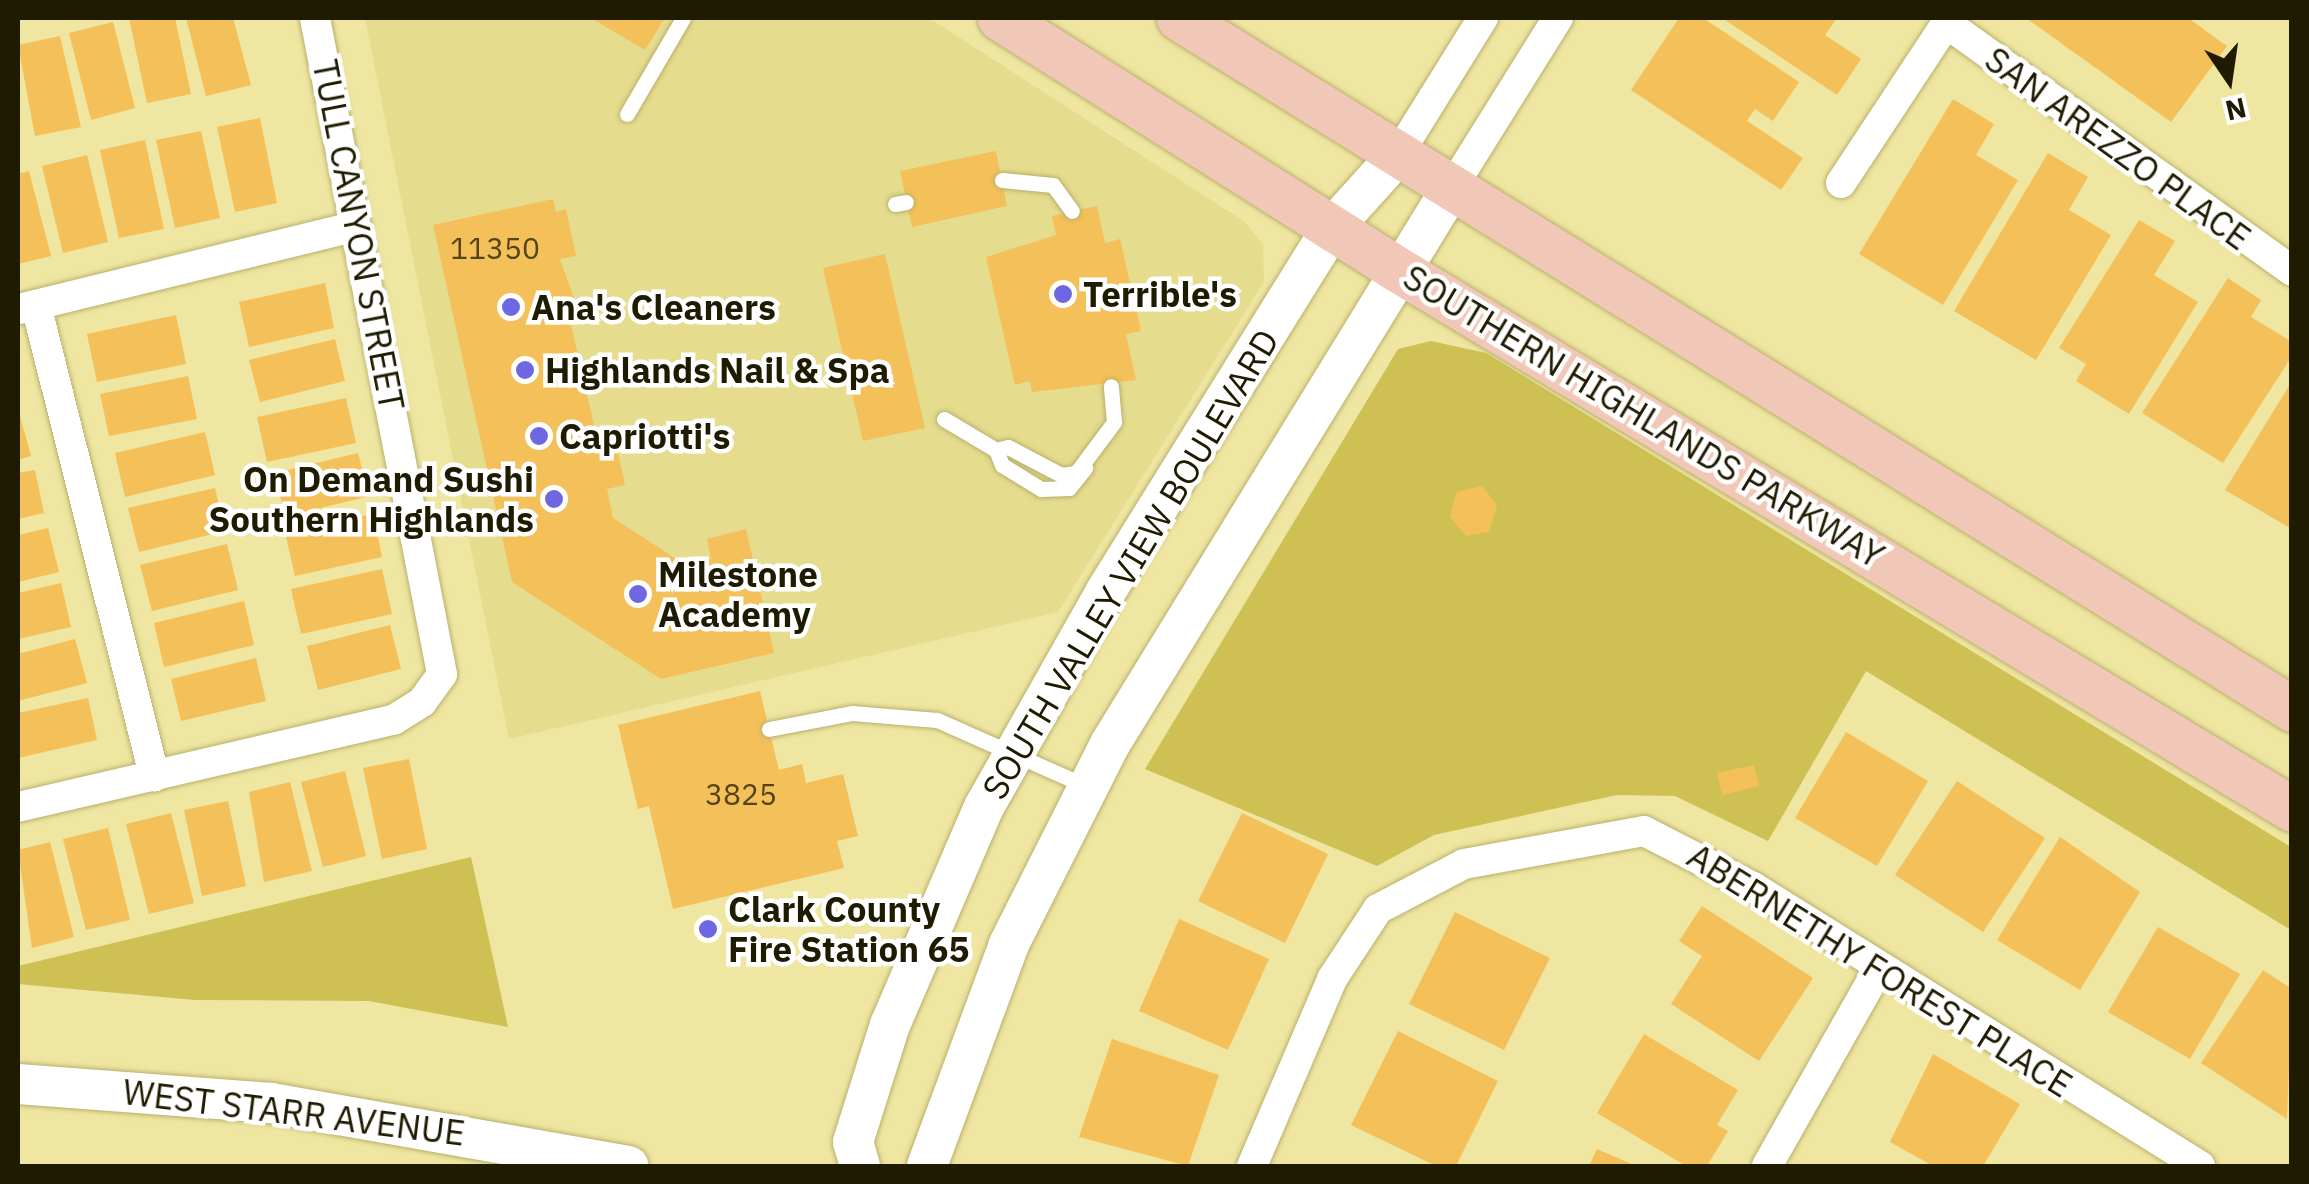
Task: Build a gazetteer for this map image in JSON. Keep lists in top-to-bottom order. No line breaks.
{"streets":{"main road":["SOUTHERN HIGHLANDS PARKWAY","SOUTH VALLEY VIEW BOULEVARD","WEST STARR AVENUE"],"street":["SAN AREZZO PLACE","TULL CANYON STREET","ABERNETHY FOREST PLACE"]},"crossings":[["SOUTHERN HIGHLANDS PARKWAY","SOUTH VALLEY VIEW BOULEVARD"]],"places":["Terrible's","Ana's Cleaners","Highlands Nail & Spa","Capriotti's","On Demand Sushi Southern Highlands","Milestone Academy","Clark County Fire Station 65"],"house_numbers":["11350","3825"],"north":"bottom"}
